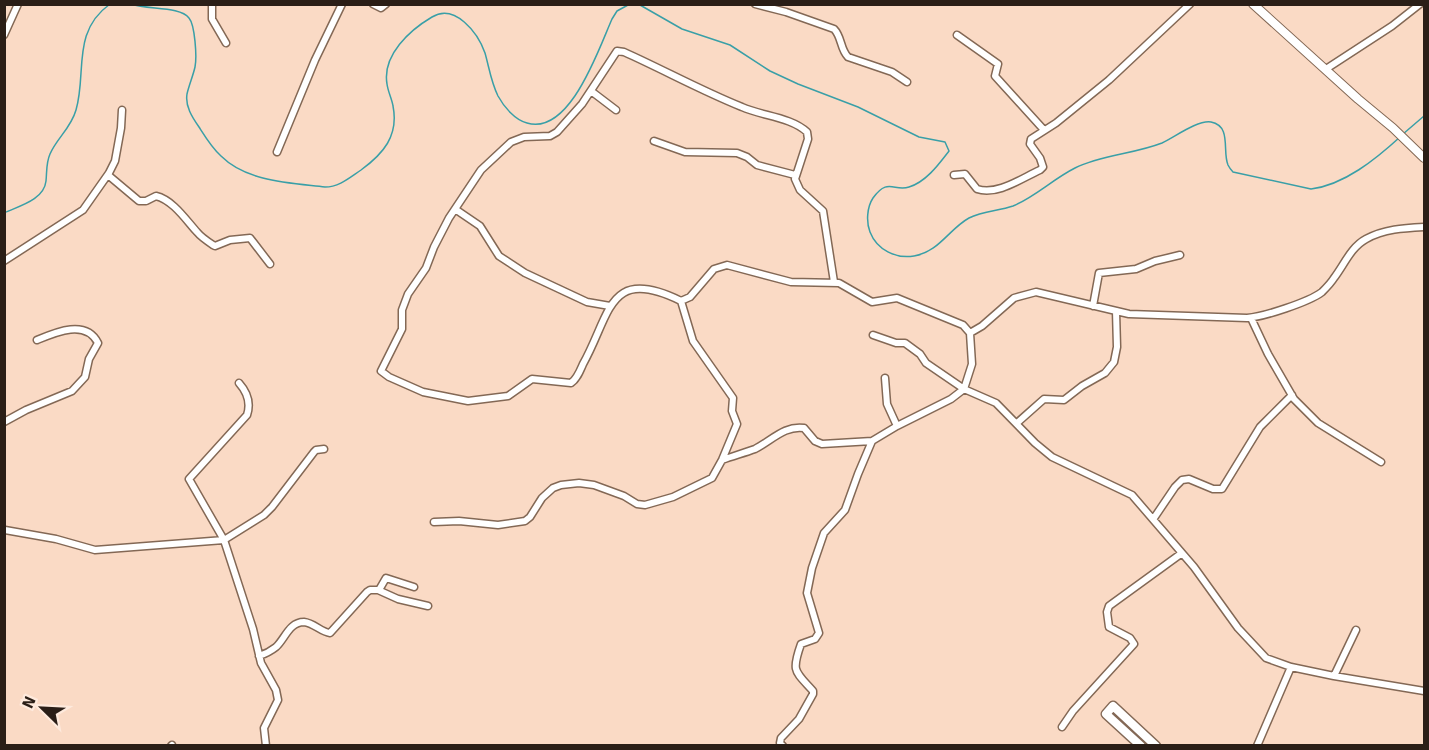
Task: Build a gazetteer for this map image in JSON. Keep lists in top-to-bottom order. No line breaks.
{"north":"top left"}
